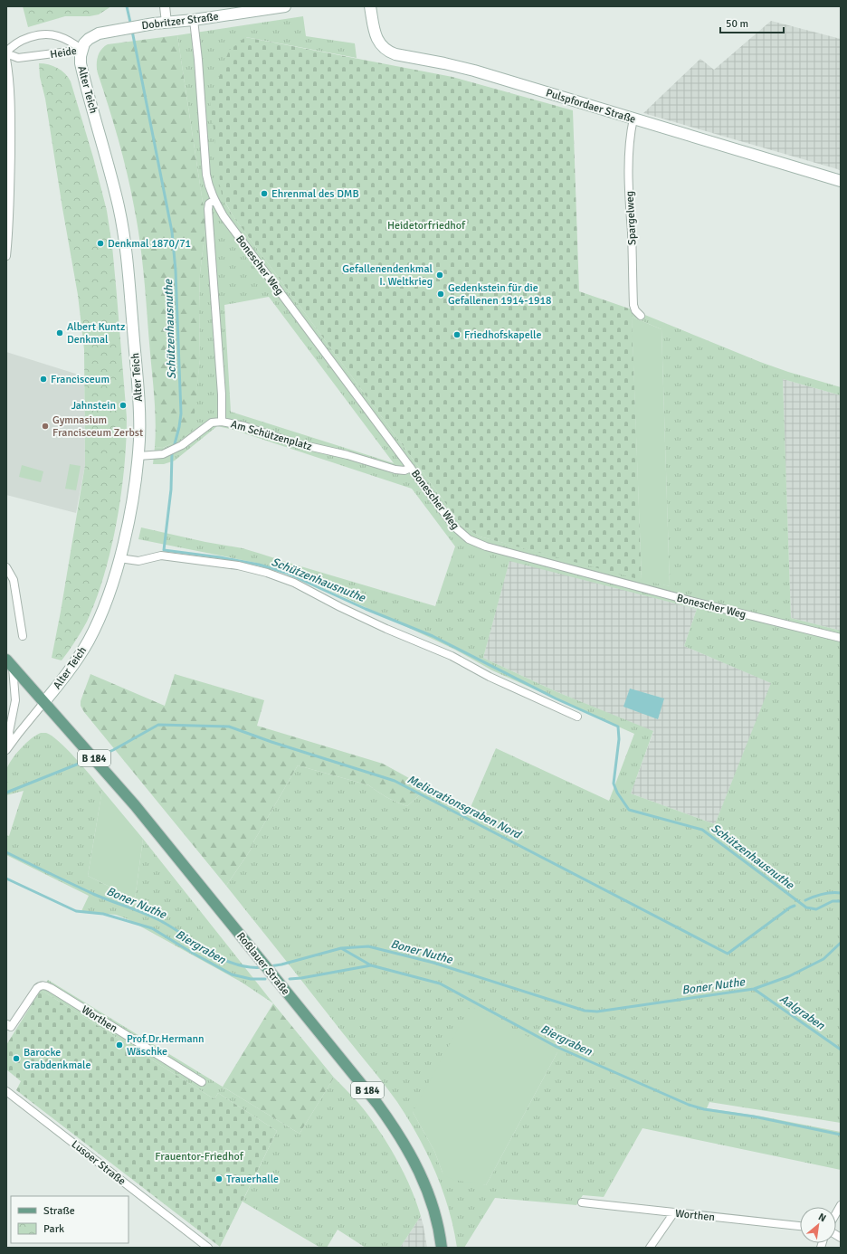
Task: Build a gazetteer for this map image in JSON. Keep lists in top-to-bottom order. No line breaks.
{"streets":{"main road":["Dobritzer Straße","Alter Teich","Pulspfordaer Straße","B 184","Roßlauer Straße"],"street":["Heide","Spargelweg","Bonescher Weg","Am Schützenplatz","Worthen","Lusoer Straße"]},"crossings":[["Dobritzer Straße","Heide"],["Dobritzer Straße","Alter Teich"],["Dobritzer Straße","Bonescher Weg"],["Heide","Alter Teich"],["Alter Teich","Am Schützenplatz"],["Alter Teich","B 184"],["Alter Teich","Roßlauer Straße"],["Pulspfordaer Straße","Spargelweg"],["Bonescher Weg","Am Schützenplatz"],["B 184","Roßlauer Straße"]],"water":["Schützenhausnuthe","Meliorationsgraben Nord","Boner Nuthe","Biergraben","Aalgraben"],"parks":["Heidetorfriedhof","Frauentor-Friedhof"],"places":["Ehrenmal des DMB","Denkmal 1870/71","Gefallenendenkmal I. Weltkrieg","Gedenkstein für die Gefallenen 1914-1918","Albert Kuntz Denkmal","Friedhofskapelle","Francisceum","Jahnstein","Gymnasium Francisceum Zerbst","Prof.Dr.Hermann Wäschke","Barocke Grabdenkmale","Trauerhalle"],"legend":["Straße","Park"],"scale_bar":"50 m","north":"top right"}
